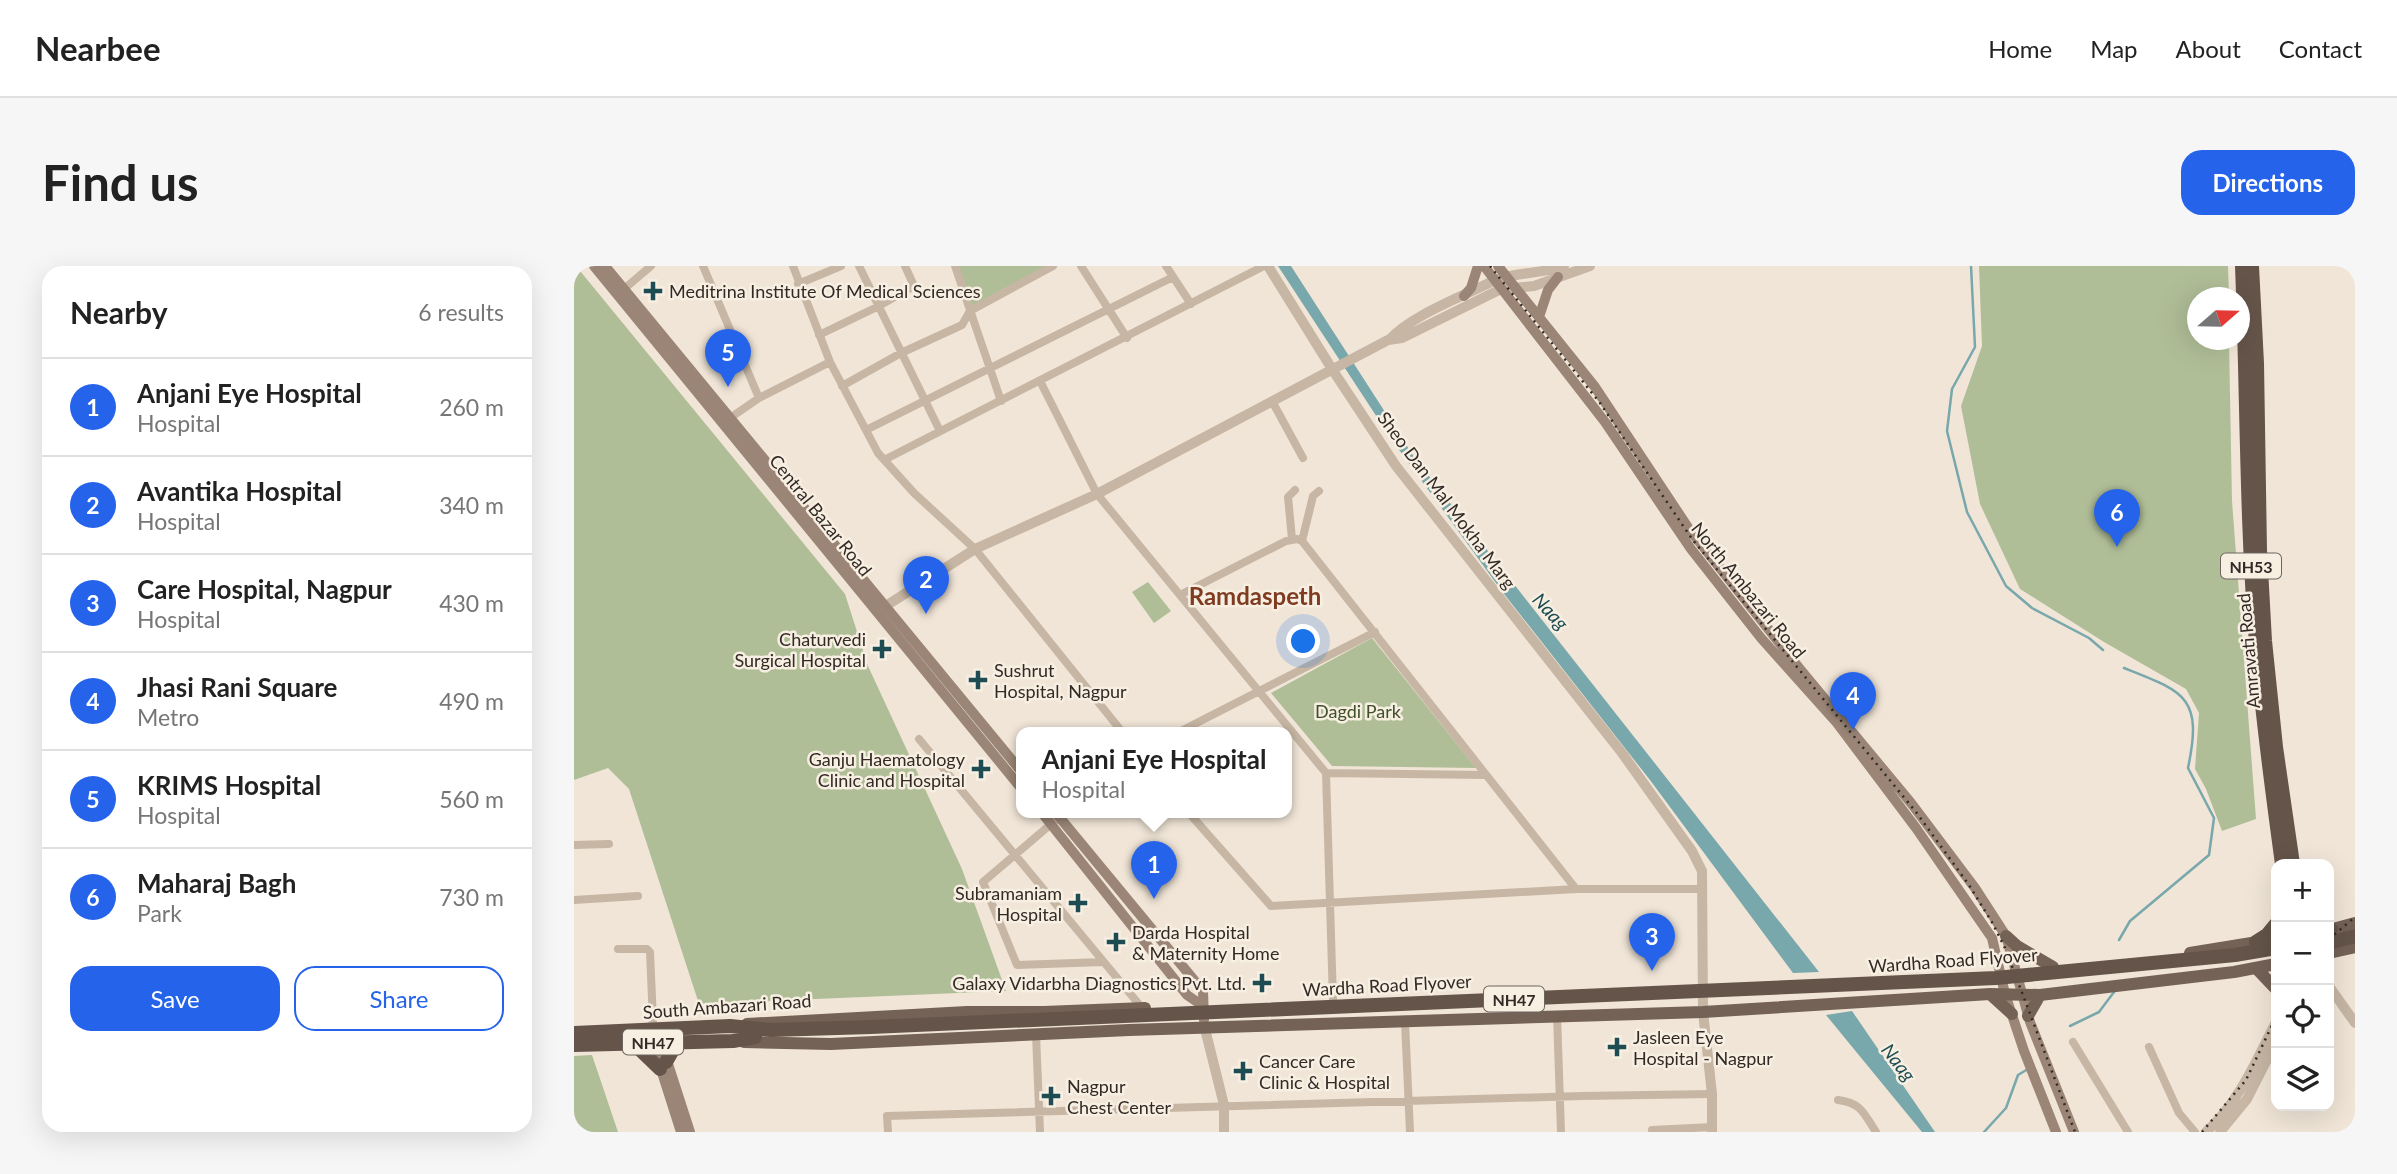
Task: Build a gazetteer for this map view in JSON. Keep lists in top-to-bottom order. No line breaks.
{"streets":{"highway":["NH53","Amravati Road","Wardha Road Flyover","NH47","South Ambazari Road"],"main road":["Central Bazar Road","North Ambazari Road"],"street":["Sheo Dan Mal Mokha Marg"]},"crossings":[["Sheo Dan Mal Mokha Marg","South Ambazari Road"],["North Ambazari Road","South Ambazari Road"],["Wardha Road Flyover","NH47"],["NH47","South Ambazari Road"]],"districts":["Ramdaspeth"],"water":["Naag"],"parks":["Dagdi Park"],"places":{"health":["Meditrina Institute Of Medical Sciences","Chaturvedi Surgical Hospital","Sushrut Hospital, Nagpur","Ganju Haematology Clinic and Hospital","Subramaniam Hospital","Darda Hospital & Maternity Home","Galaxy Vidarbha Diagnostics Pvt. Ltd.","Jasleen Eye Hospital - Nagpur","Cancer Care Clinic & Hospital","Nagpur Chest Center"]},"north":"right","page":{"header":"Nearbee","nav":["Home","Map","About","Contact"],"buttons":["Directions",["Save","Share"]],"title":"Find us","heading":["Nearby","6 results"],"pins":["5","6","2","4","1","3"],"list":[{"mark":"1","name":"Anjani Eye Hospital","note":"Hospital","value":"260 m"},{"mark":"2","name":"Avantika Hospital","note":"Hospital","value":"340 m"},{"mark":"3","name":"Care Hospital, Nagpur","note":"Hospital","value":"430 m"},{"mark":"4","name":"Jhasi Rani Square","note":"Metro","value":"490 m"},{"mark":"5","name":"KRIMS Hospital","note":"Hospital","value":"560 m"},{"mark":"6","name":"Maharaj Bagh","note":"Park","value":"730 m"}],"popup":["Anjani Eye Hospital","Hospital"],"map_buttons":["+","−"]}}
